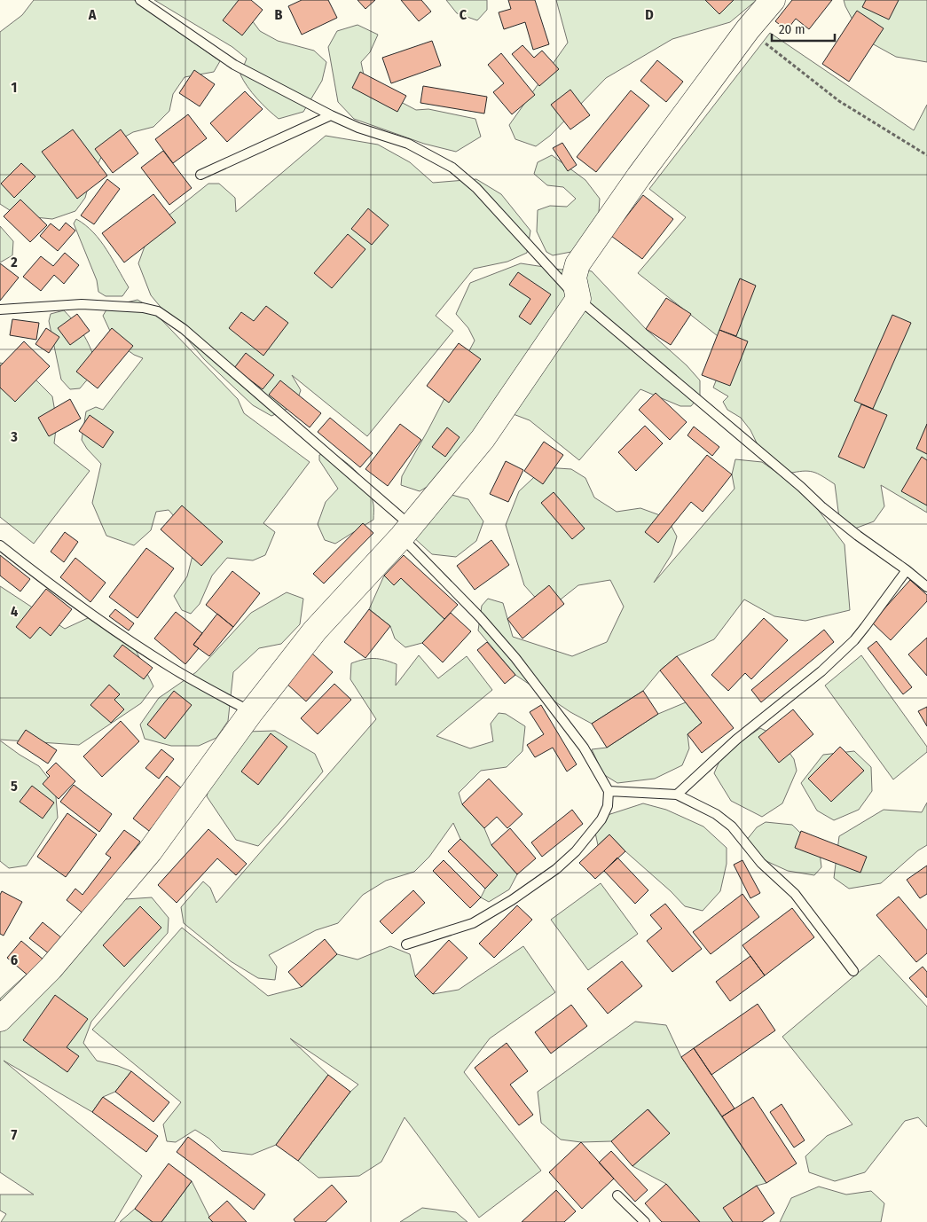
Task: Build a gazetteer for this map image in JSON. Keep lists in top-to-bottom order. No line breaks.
{"scale_bar":"20 m","grid":{"columns":["A","B","C","D"],"rows":["1","2","3","4","5","6","7"]}}
